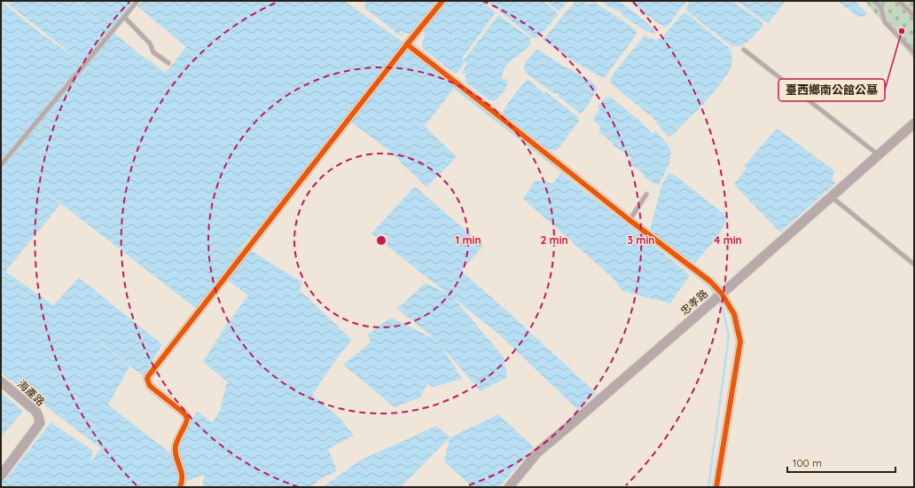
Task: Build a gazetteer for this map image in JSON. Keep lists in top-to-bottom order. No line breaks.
{"streets":{"street":["忠孝路","海產路"]},"places":["臺西鄉南公館公墓"],"scale_bar":"100 m","rings":["1 min","2 min","3 min","4 min"]}
